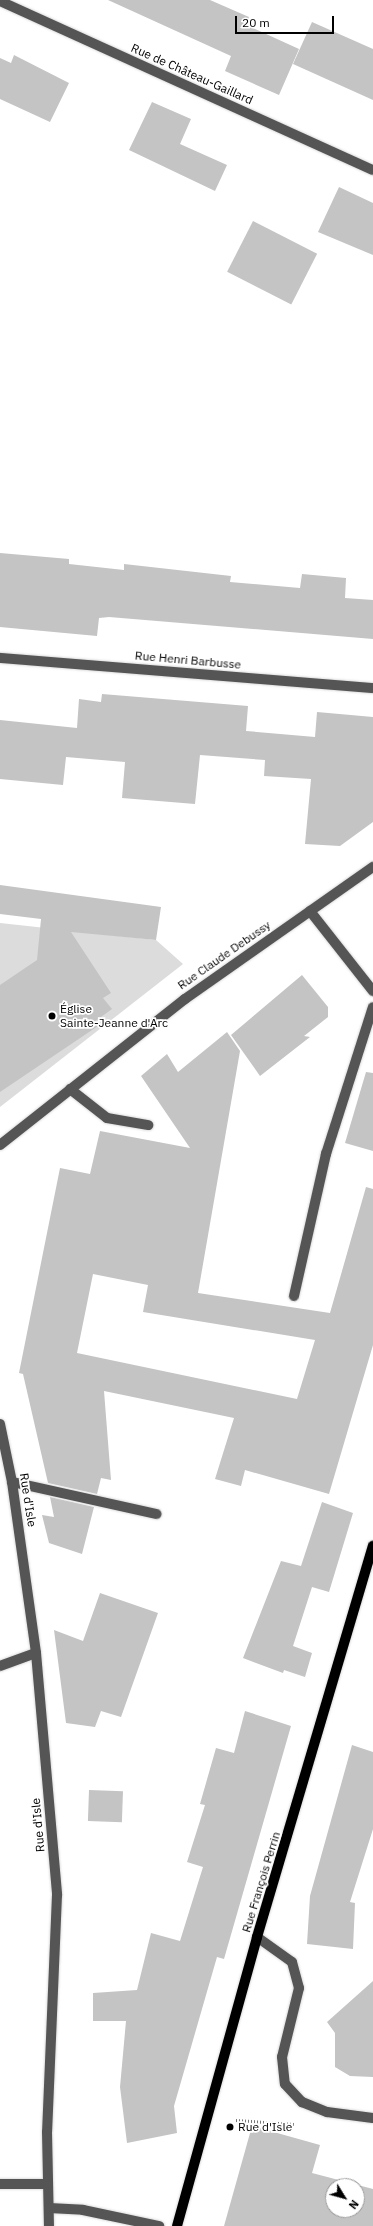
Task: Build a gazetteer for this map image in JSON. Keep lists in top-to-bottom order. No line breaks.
{"streets":{"main road":["Rue François Perrin"],"street":["Rue de Château-Gaillard","Rue Henri Barbusse","Rue Claude Debussy","Rue d'Isle"]},"places":["Église Sainte-Jeanne d'Arc","Rue d'Isle"],"scale_bar":"20 m","north":"bottom right"}
